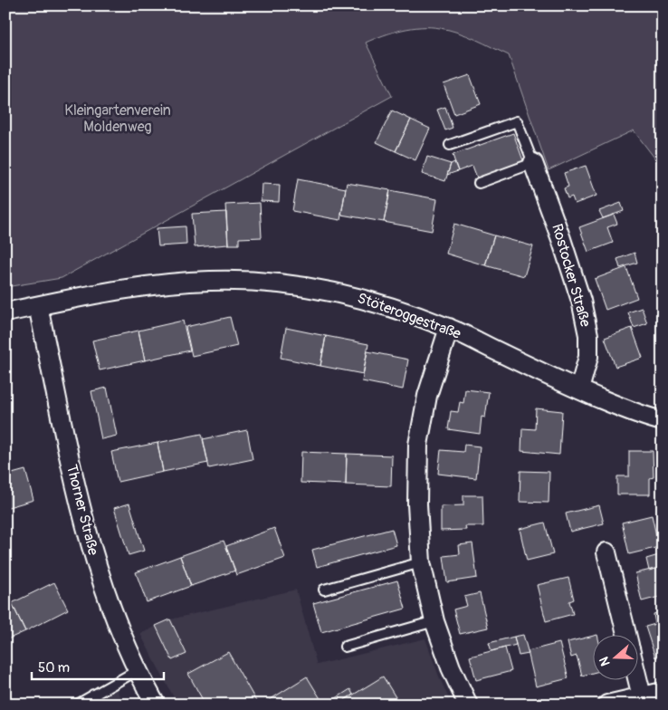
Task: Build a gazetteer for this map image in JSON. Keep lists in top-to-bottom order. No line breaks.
{"streets":{"street":["Rostocker Straße","Stöteroggestraße","Thorner Straße"]},"crossings":[["Rostocker Straße","Stöteroggestraße"],["Stöteroggestraße","Thorner Straße"]],"parks":["Kleingartenverein Moldenweg"],"scale_bar":"50 m","north":"left"}
